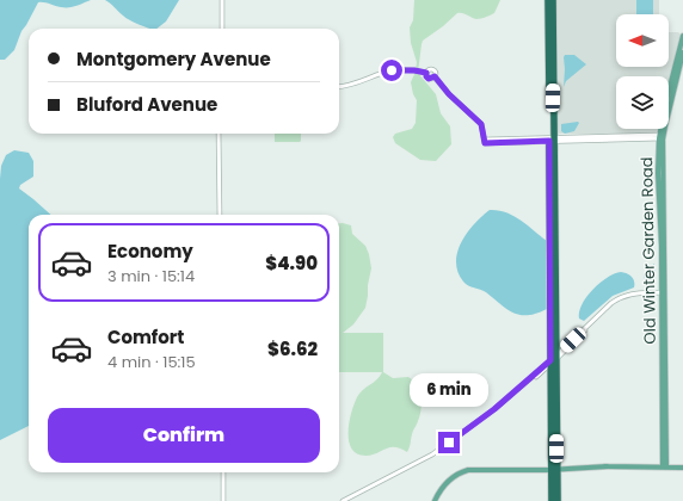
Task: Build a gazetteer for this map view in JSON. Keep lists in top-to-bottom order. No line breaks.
{"streets":{"main road":["Old Winter Garden Road"]},"north":"left","page":{"banner":["Montgomery Avenue","Bluford Avenue"],"list":[{"name":"Economy","note":"3 min · 15:14","value":"$4.90"},{"name":"Comfort","note":"4 min · 15:15","value":"$6.62"}],"bubble":"6 min","buttons":"Confirm"}}
